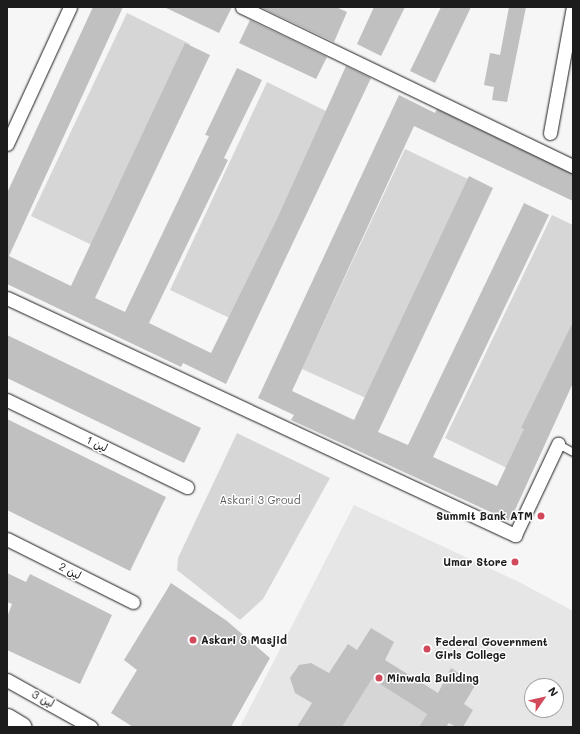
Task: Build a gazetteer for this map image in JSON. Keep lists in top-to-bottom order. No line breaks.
{"streets":{"street":["لین 1","لین 2","لین 3"]},"parks":["Askari 3 Groud"],"places":["Summit Bank ATM","Umar Store","Askari 3 Masjid","Federal Government Girls College","Minwala Building"],"north":"top right"}
